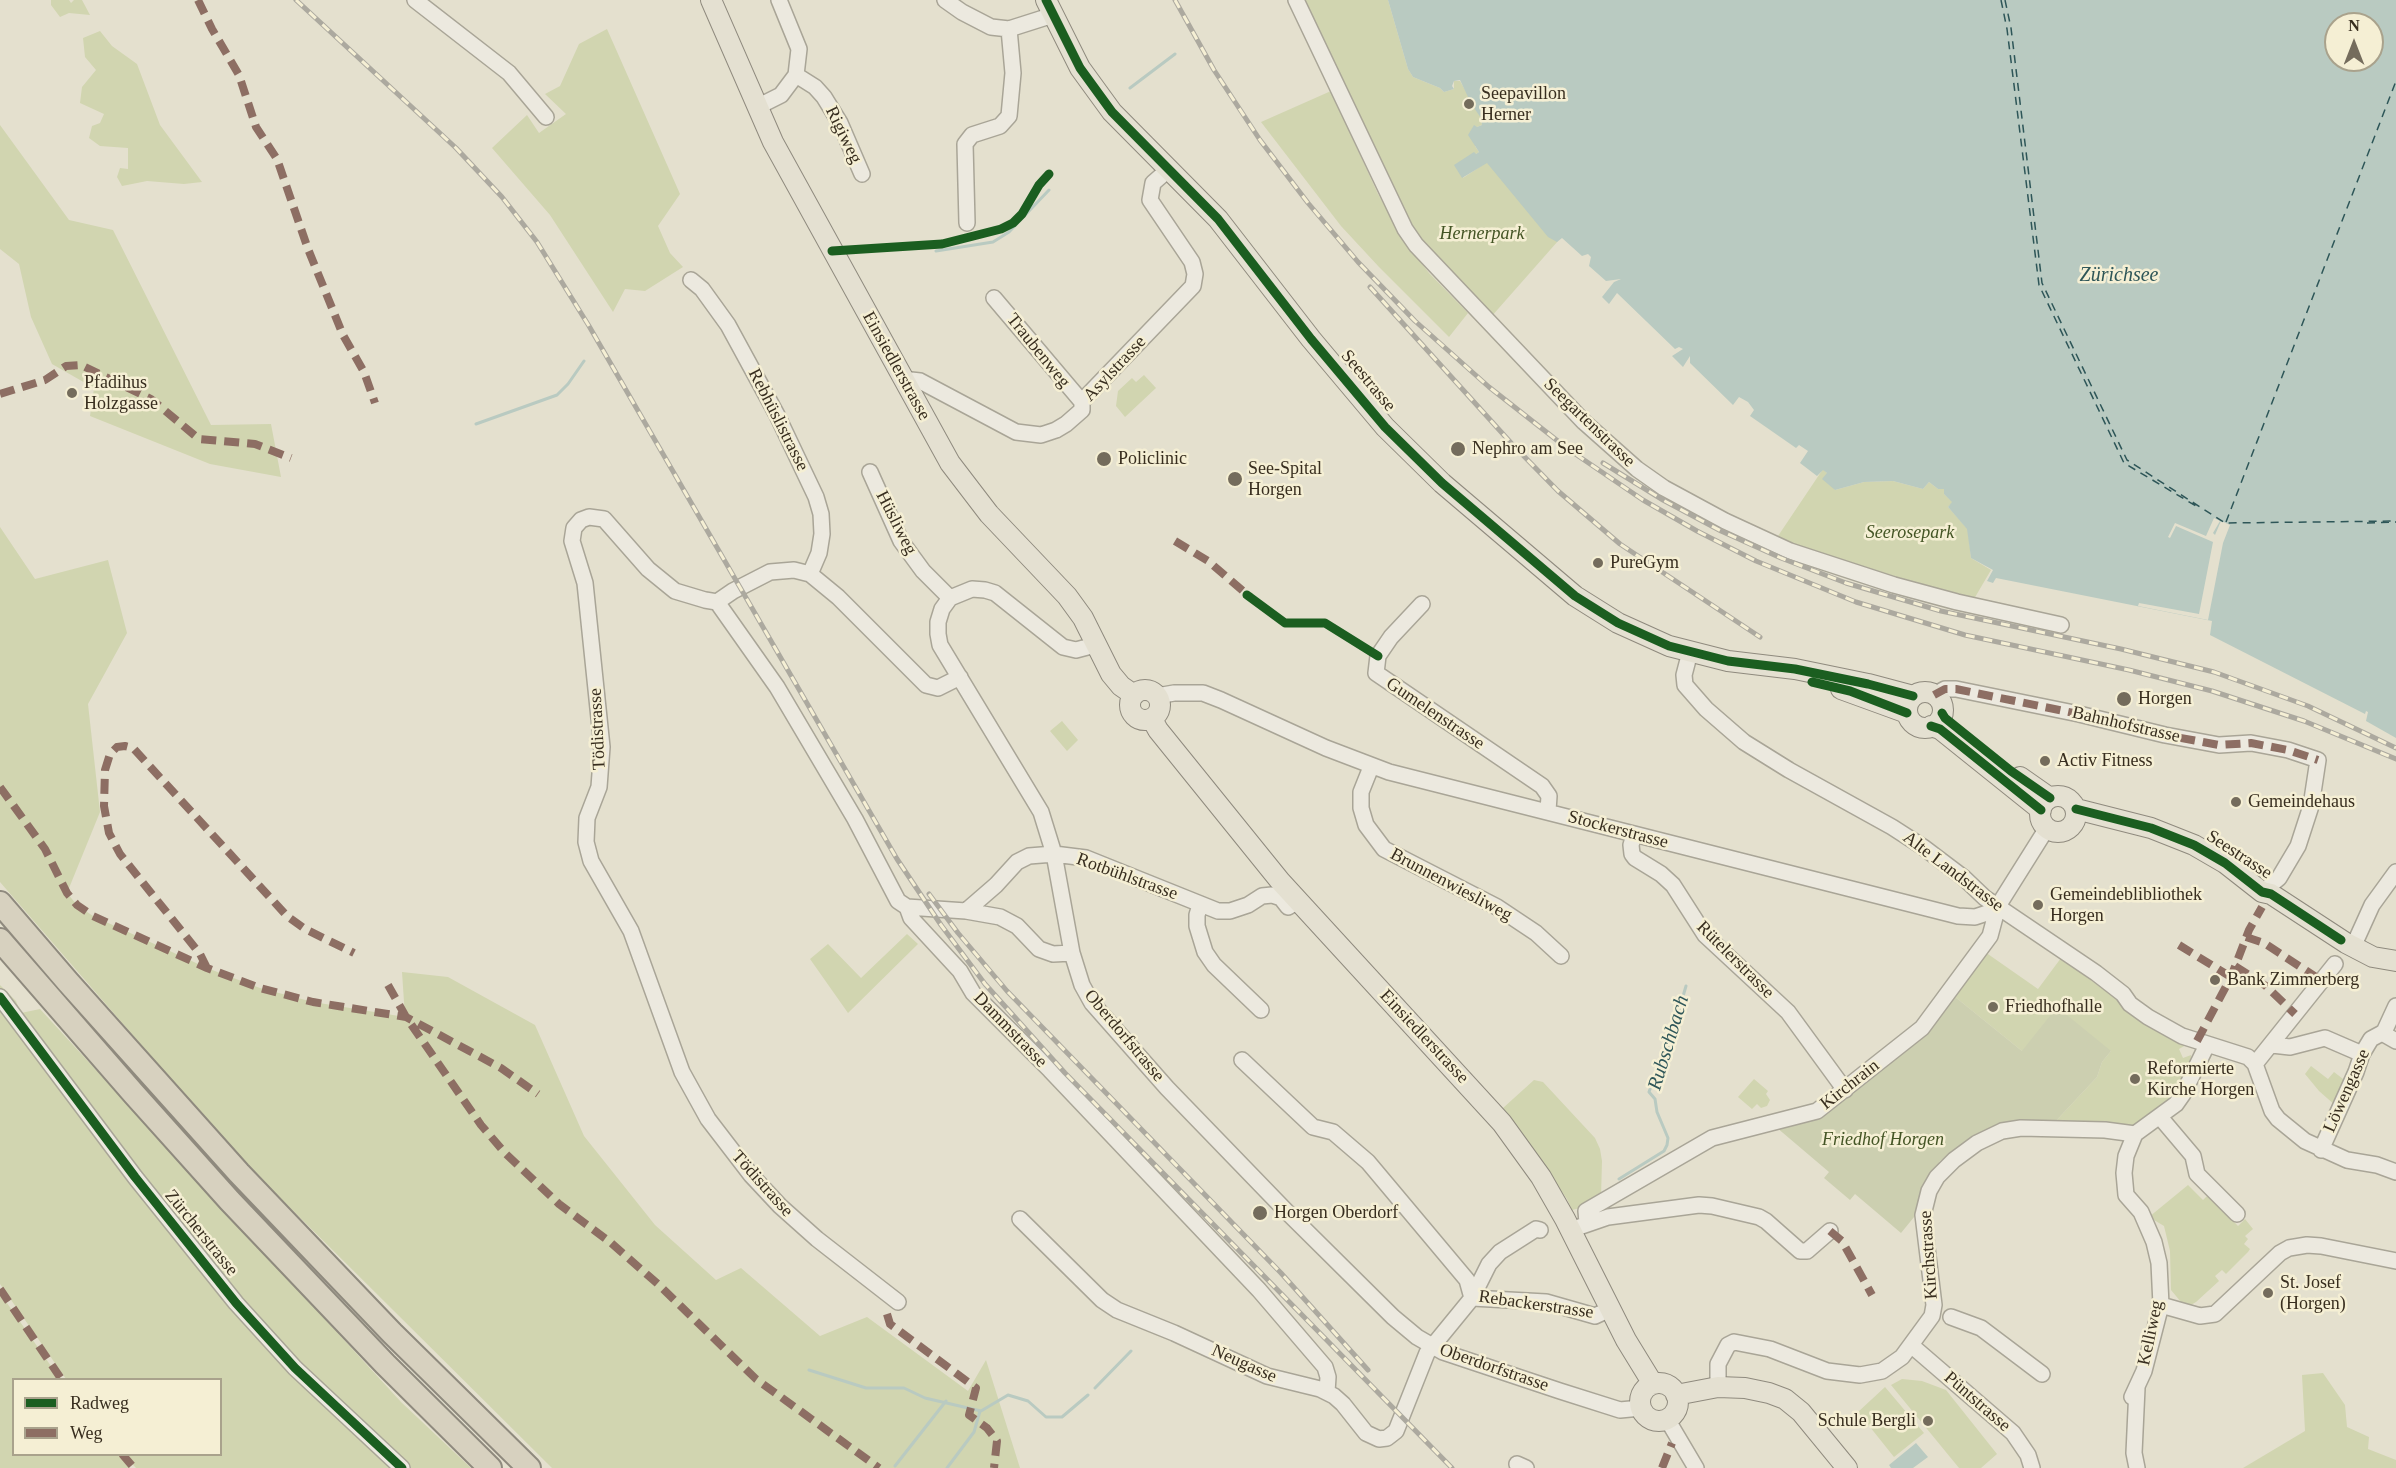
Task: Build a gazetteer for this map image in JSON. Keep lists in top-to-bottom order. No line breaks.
{"streets":{"main road":["Einsiedlerstrasse","Seestrasse"],"street":["Rigiweg","Traubenweg","Asylstrasse","Rebhüslistrasse","Seegartenstrasse","Hüsliweg","Gumelenstrasse","Bahnhofstrasse","Tödistrasse","Stockerstrasse","Alte Landstrasse","Rotbühlstrasse","Brunnenwiesliweg","Rütelerstrasse","Dammstrasse","Oberdorfstrasse","Kirchrain","Löwengasse","Zürcherstrasse","Kirchstrasse","Rebackerstrasse","Kelliweg","Neugasse","Püntstrasse"]},"crossings":[["Traubenweg","Asylstrasse"],["Einsiedlerstrasse","Asylstrasse"],["Einsiedlerstrasse","Stockerstrasse"],["Einsiedlerstrasse","Rotbühlstrasse"],["Einsiedlerstrasse","Oberdorfstrasse"],["Einsiedlerstrasse","Kirchrain"],["Einsiedlerstrasse","Rebackerstrasse"],["Asylstrasse","Seestrasse"],["Seestrasse","Bahnhofstrasse"],["Seestrasse","Alte Landstrasse"],["Hüsliweg","Oberdorfstrasse"],["Gumelenstrasse","Stockerstrasse"],["Tödistrasse","Dammstrasse"],["Stockerstrasse","Alte Landstrasse"],["Stockerstrasse","Brunnenwiesliweg"],["Stockerstrasse","Rütelerstrasse"],["Stockerstrasse","Kirchrain"],["Alte Landstrasse","Kirchrain"],["Rotbühlstrasse","Oberdorfstrasse"],["Rütelerstrasse","Kirchrain"],["Dammstrasse","Neugasse"],["Oberdorfstrasse","Neugasse"],["Kirchstrasse","Kelliweg"],["Kirchstrasse","Püntstrasse"]],"water":["Zürichsee","Rubschbach"],"parks":["Hernerpark","Seerosepark","Friedhof Horgen"],"places":["Seepavillon Herner","Pfadihus Holzgasse","Nephro am See","Policlinic","See-Spital Horgen","PureGym","Horgen","Activ Fitness","Gemeindehaus","Gemeindeblibliothek Horgen","Bank Zimmerberg","Friedhofhalle","Reformierte Kirche Horgen","Horgen Oberdorf","St. Josef (Horgen)","Schule Bergli"],"legend":["Radweg","Weg"],"north":"top"}
